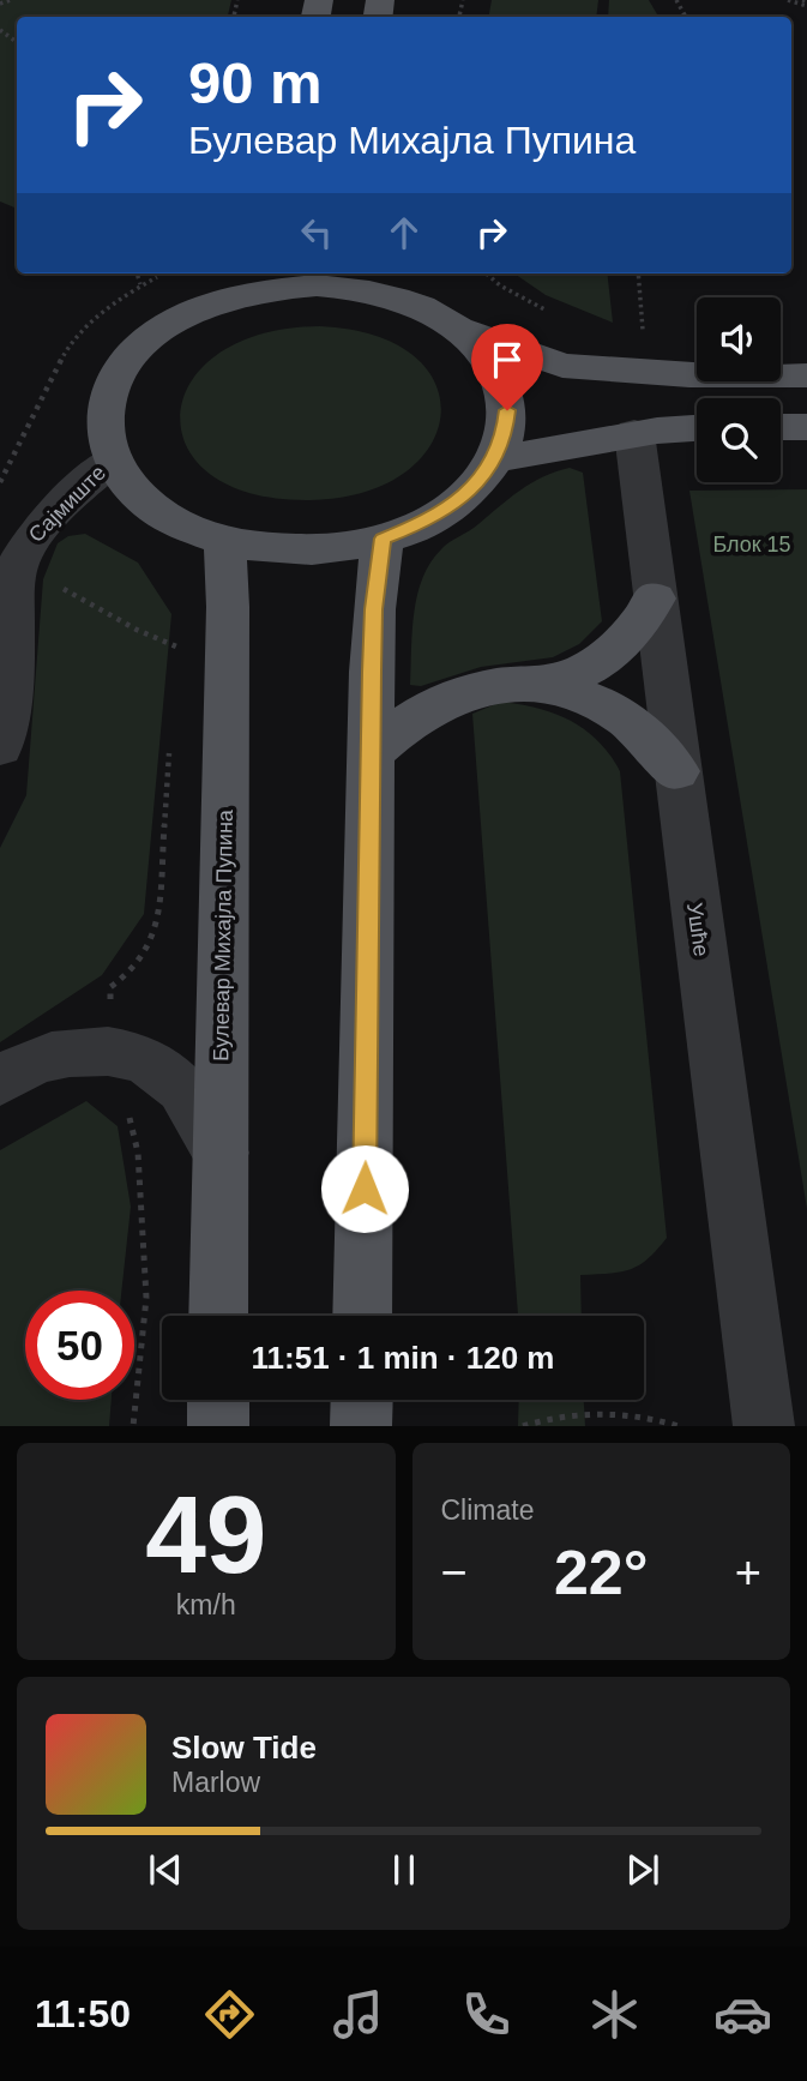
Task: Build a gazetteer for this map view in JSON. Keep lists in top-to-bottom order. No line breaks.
{"streets":{"main road":["Булевар Михајла Пупина"],"street":["Сајмиште","Ушће"]},"parks":["Блок 15"],"page":{"turn":["90 m","Булевар Михајла Пупина"],"limit":"50","trip":"11:51 · 1 min · 120 m","tile":[["49","km/h"],"Climate"],"heat":["−","22°","+"],"song":["Slow Tide","Marlow"],"tabs":"11:50"}}
